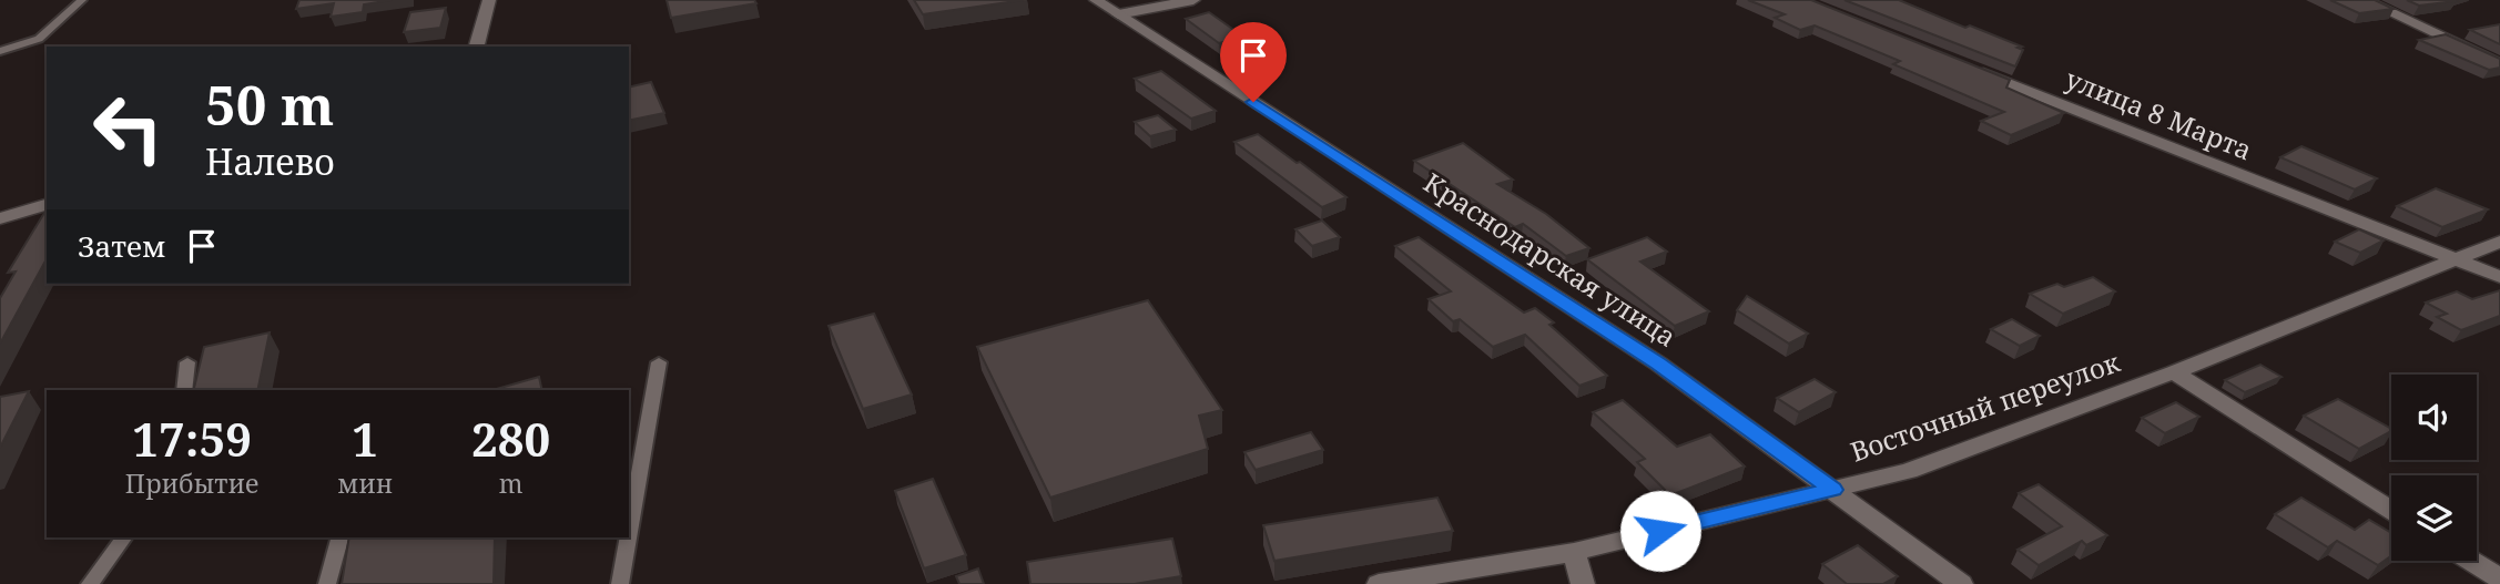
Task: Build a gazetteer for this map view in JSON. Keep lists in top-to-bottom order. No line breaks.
{"streets":{"street":["улица 8 Марта","Краснодарская улица","Восточный переулок"]},"crossings":[["улица 8 Марта","Восточный переулок"],["Краснодарская улица","Восточный переулок"]],"page":{"turn":["50 m","Налево"],"then":"Затем","eta":["17:59","Прибытие","1","мин","280","m"]}}
